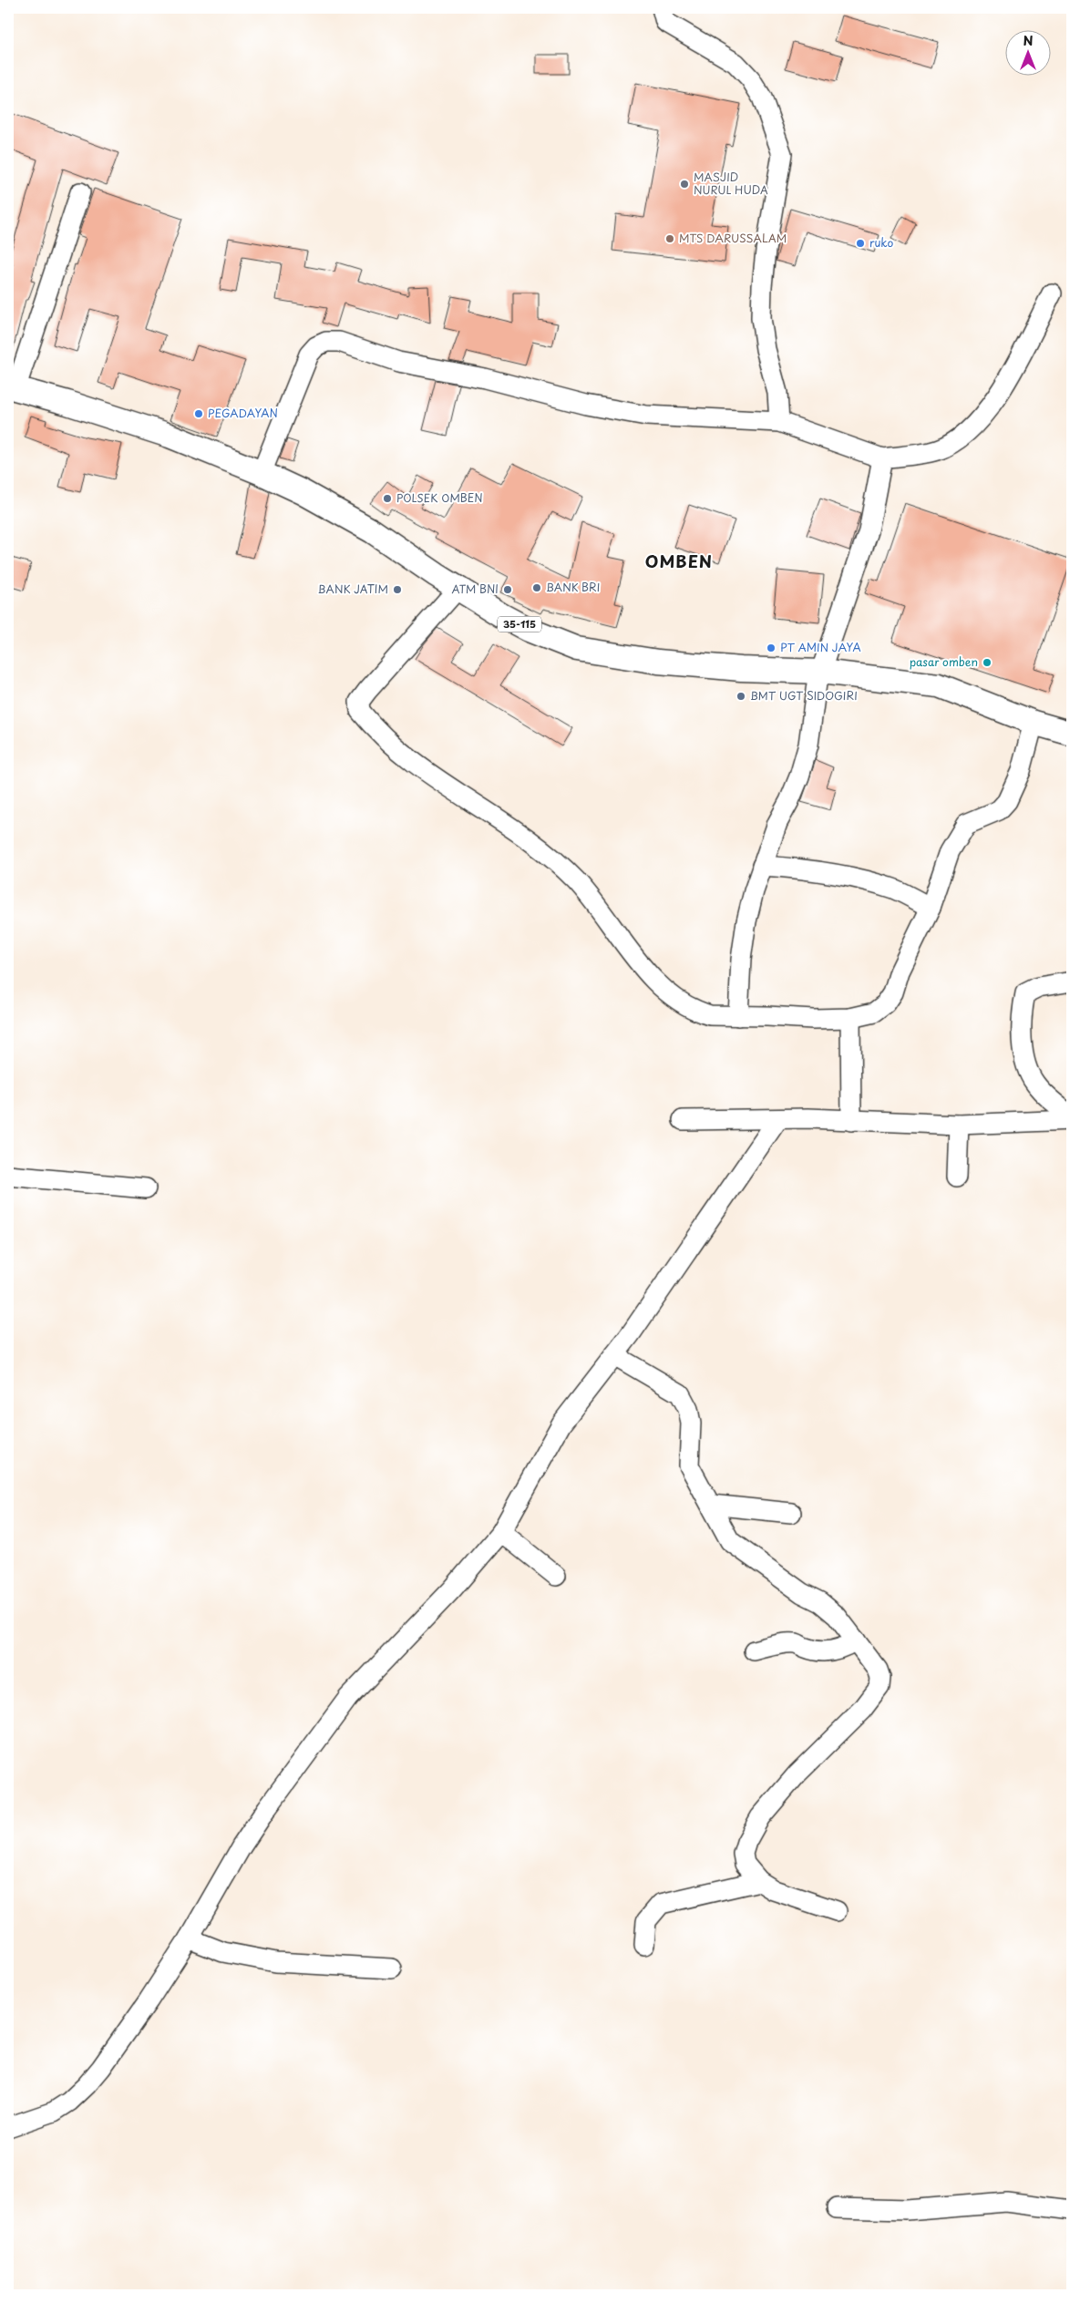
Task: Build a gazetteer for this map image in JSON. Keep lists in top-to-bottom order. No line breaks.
{"streets":{"main road":["35-115"]},"districts":["OMBEN"],"places":["MASJID NURUL HUDA","MTS DARUSSALAM","ruko","PEGADAYAN","POLSEK OMBEN","BANK BRI","BANK JATIM","ATM BNI","PT AMIN JAYA","pasar omben","BMT UGT SIDOGIRI"],"north":"top"}
